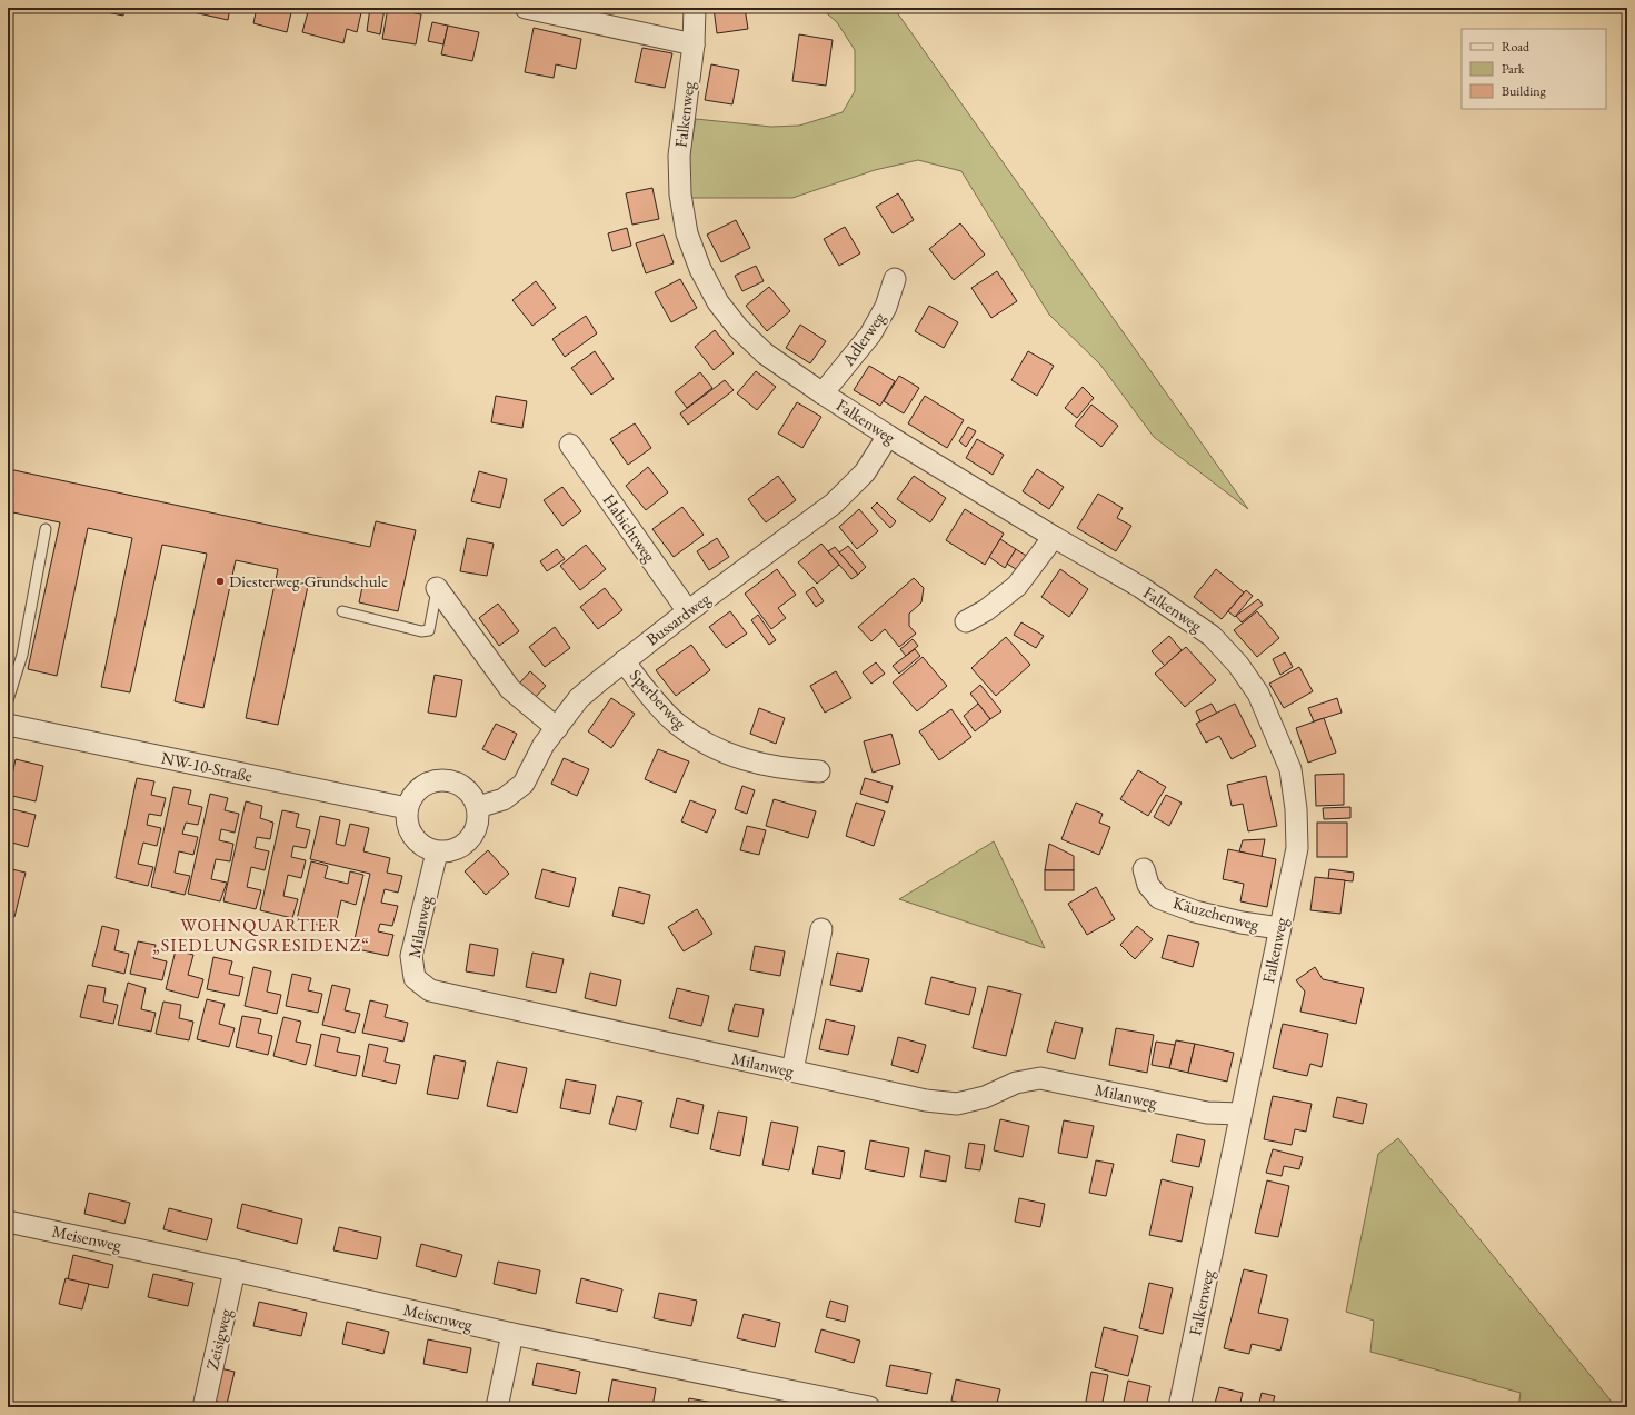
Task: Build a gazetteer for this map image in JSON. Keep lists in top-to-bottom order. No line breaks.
{"streets":{"street":["Falkenweg","Adlerweg","Habichtweg","Bussardweg","Sperberweg","NW-10-Straße","Käuzchenweg","Milanweg","Meisenweg","Zeisigweg"]},"crossings":[["Falkenweg","Adlerweg"],["Falkenweg","Bussardweg"],["Falkenweg","Käuzchenweg"],["Falkenweg","Milanweg"],["Habichtweg","Bussardweg"],["Bussardweg","Sperberweg"],["Bussardweg","NW-10-Straße"],["Bussardweg","Milanweg"],["NW-10-Straße","Milanweg"],["Meisenweg","Zeisigweg"]],"districts":["WOHNQUARTIER „SIEDLUNGSRESIDENZ“"],"places":["Diesterweg-Grundschule"],"legend":["Road","Park","Building"]}
